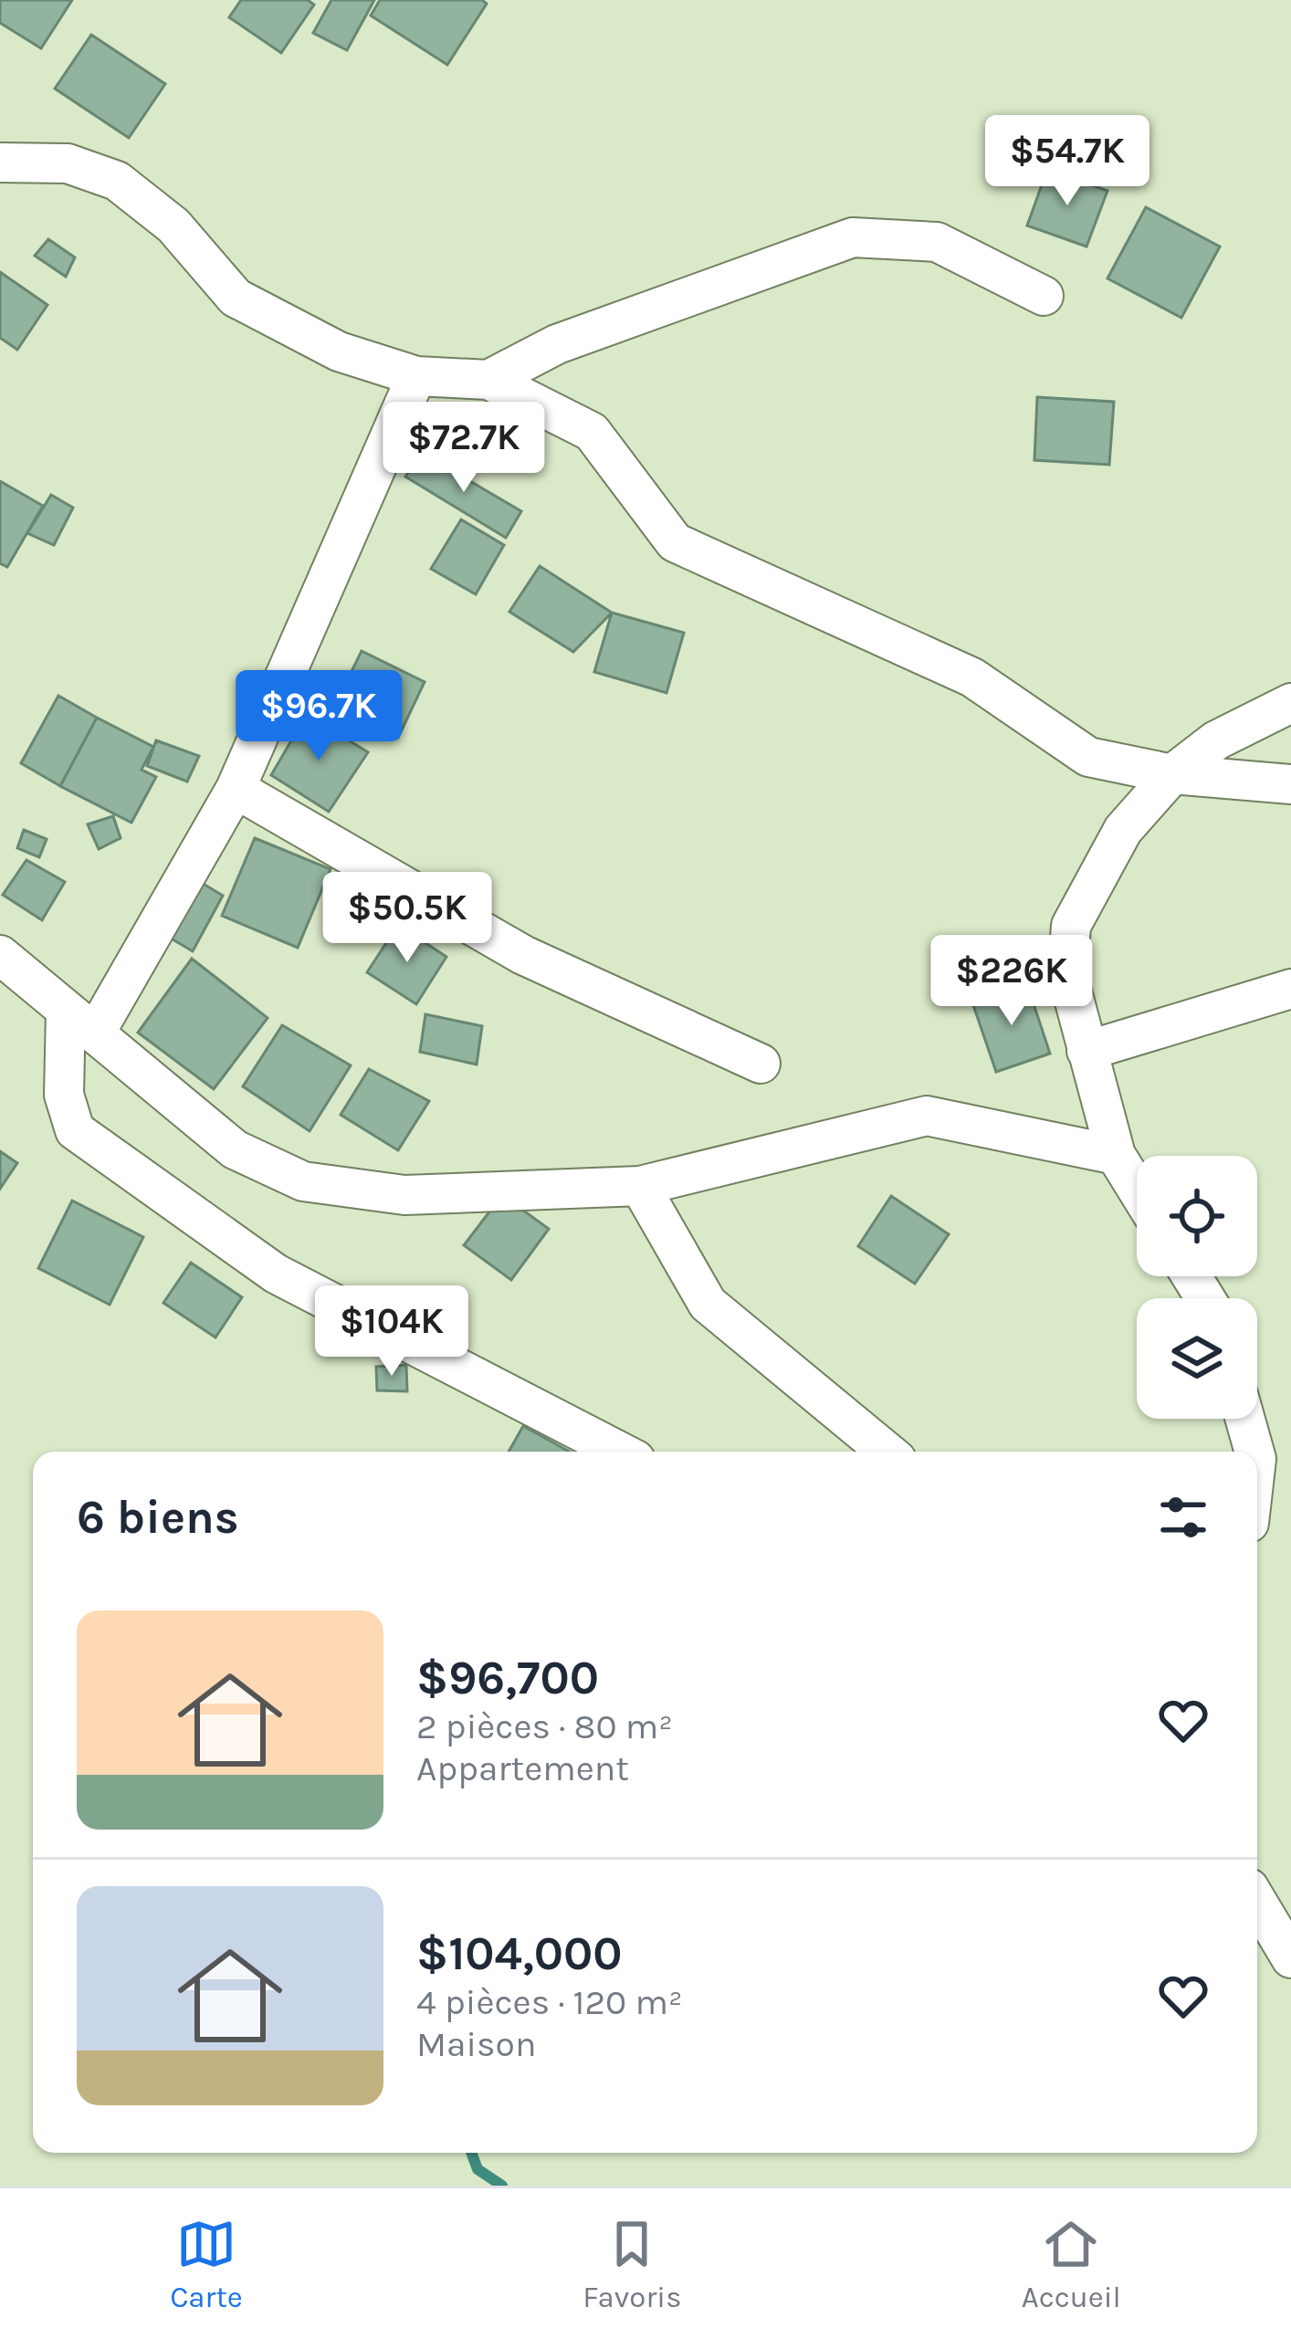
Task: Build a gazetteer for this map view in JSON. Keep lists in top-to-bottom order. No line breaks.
{"page":{"price":["$54.7K","$72.7K","$96.7K","$50.5K","$226K","$104K"],"heading":"6 biens","list":[{"name":"$96,700","note":"2 pièces · 80 m² · Appartement"},{"name":"$104,000","note":"4 pièces · 120 m² · Maison"}],"tabs":["Carte","Favoris","Accueil"]}}
